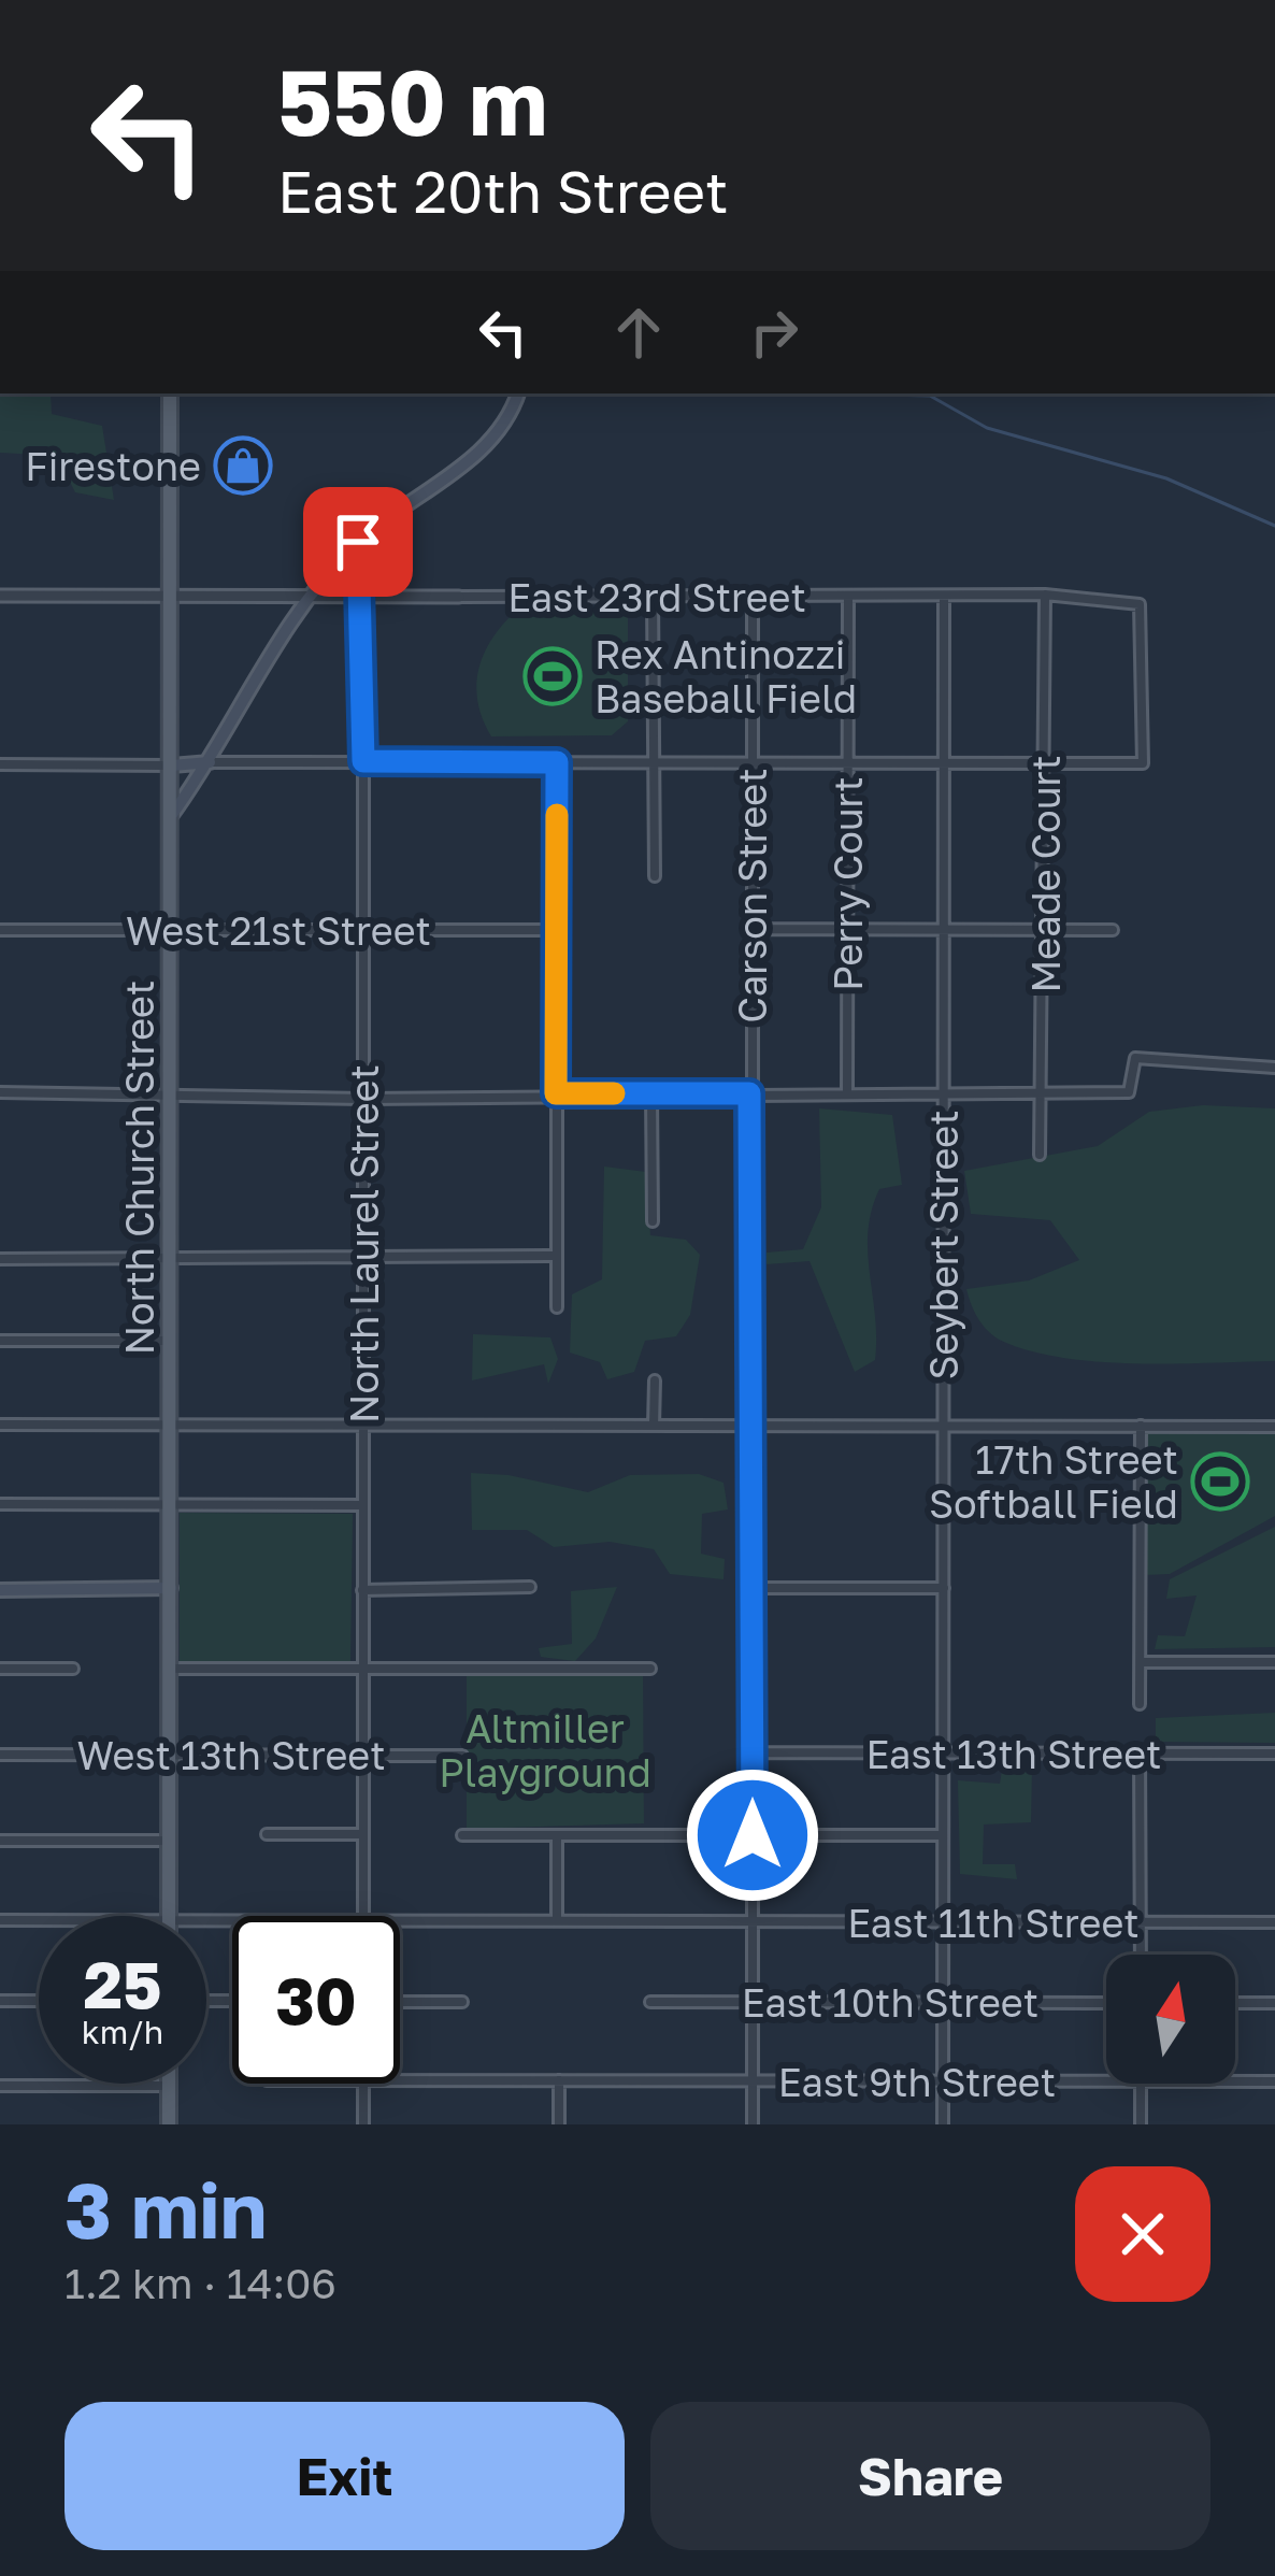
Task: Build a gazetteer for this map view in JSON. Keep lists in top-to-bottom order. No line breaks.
{"streets":{"main road":["North Church Street"],"street":["East 23rd Street","Meade Court","Perry Court","Carson Street","West 21st Street","North Laurel Street","Seybert Street","East 13th Street","West 13th Street","East 11th Street","East 10th Street","East 9th Street"]},"crossings":[["East 23rd Street","Meade Court"],["East 23rd Street","Perry Court"],["East 23rd Street","Carson Street"],["East 23rd Street","North Church Street"],["East 23rd Street","North Laurel Street"],["East 23rd Street","Seybert Street"],["Carson Street","East 13th Street"],["Carson Street","East 11th Street"],["Carson Street","East 10th Street"],["Carson Street","East 9th Street"],["West 21st Street","North Church Street"],["West 21st Street","North Laurel Street"],["North Church Street","West 13th Street"],["North Laurel Street","West 13th Street"],["Seybert Street","East 13th Street"],["Seybert Street","East 11th Street"],["Seybert Street","East 10th Street"],["Seybert Street","East 9th Street"]],"parks":["Altmiller Playground"],"places":{"shop":["Firestone"],"sports":["Rex Antinozzi Baseball Field","17th Street Softball Field"]},"north":"top","page":{"turn":["550 m","East 20th Street"],"speed":"25 km/h","limit":"30","heading":["3 min","1.2 km · 14:06"],"buttons":["Exit","Share"]}}
